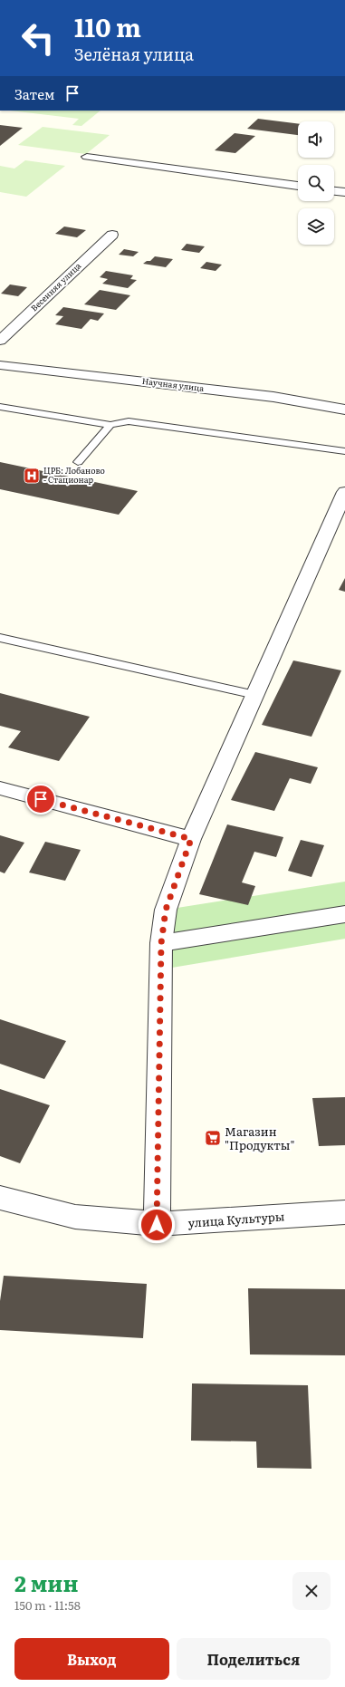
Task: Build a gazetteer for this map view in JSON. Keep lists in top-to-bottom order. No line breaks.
{"streets":{"street":["Весенняя улица","Научная улица","улица Культуры"]},"places":{"hospital":["ЦРБ: Лобаново - Стационар"],"supermarket":["Магазин \"Продукты\""]},"page":{"turn":["110 m","Зелёная улица"],"then":"Затем","heading":["2 мин","150 m · 11:58"],"buttons":["Выход","Поделиться"]}}
